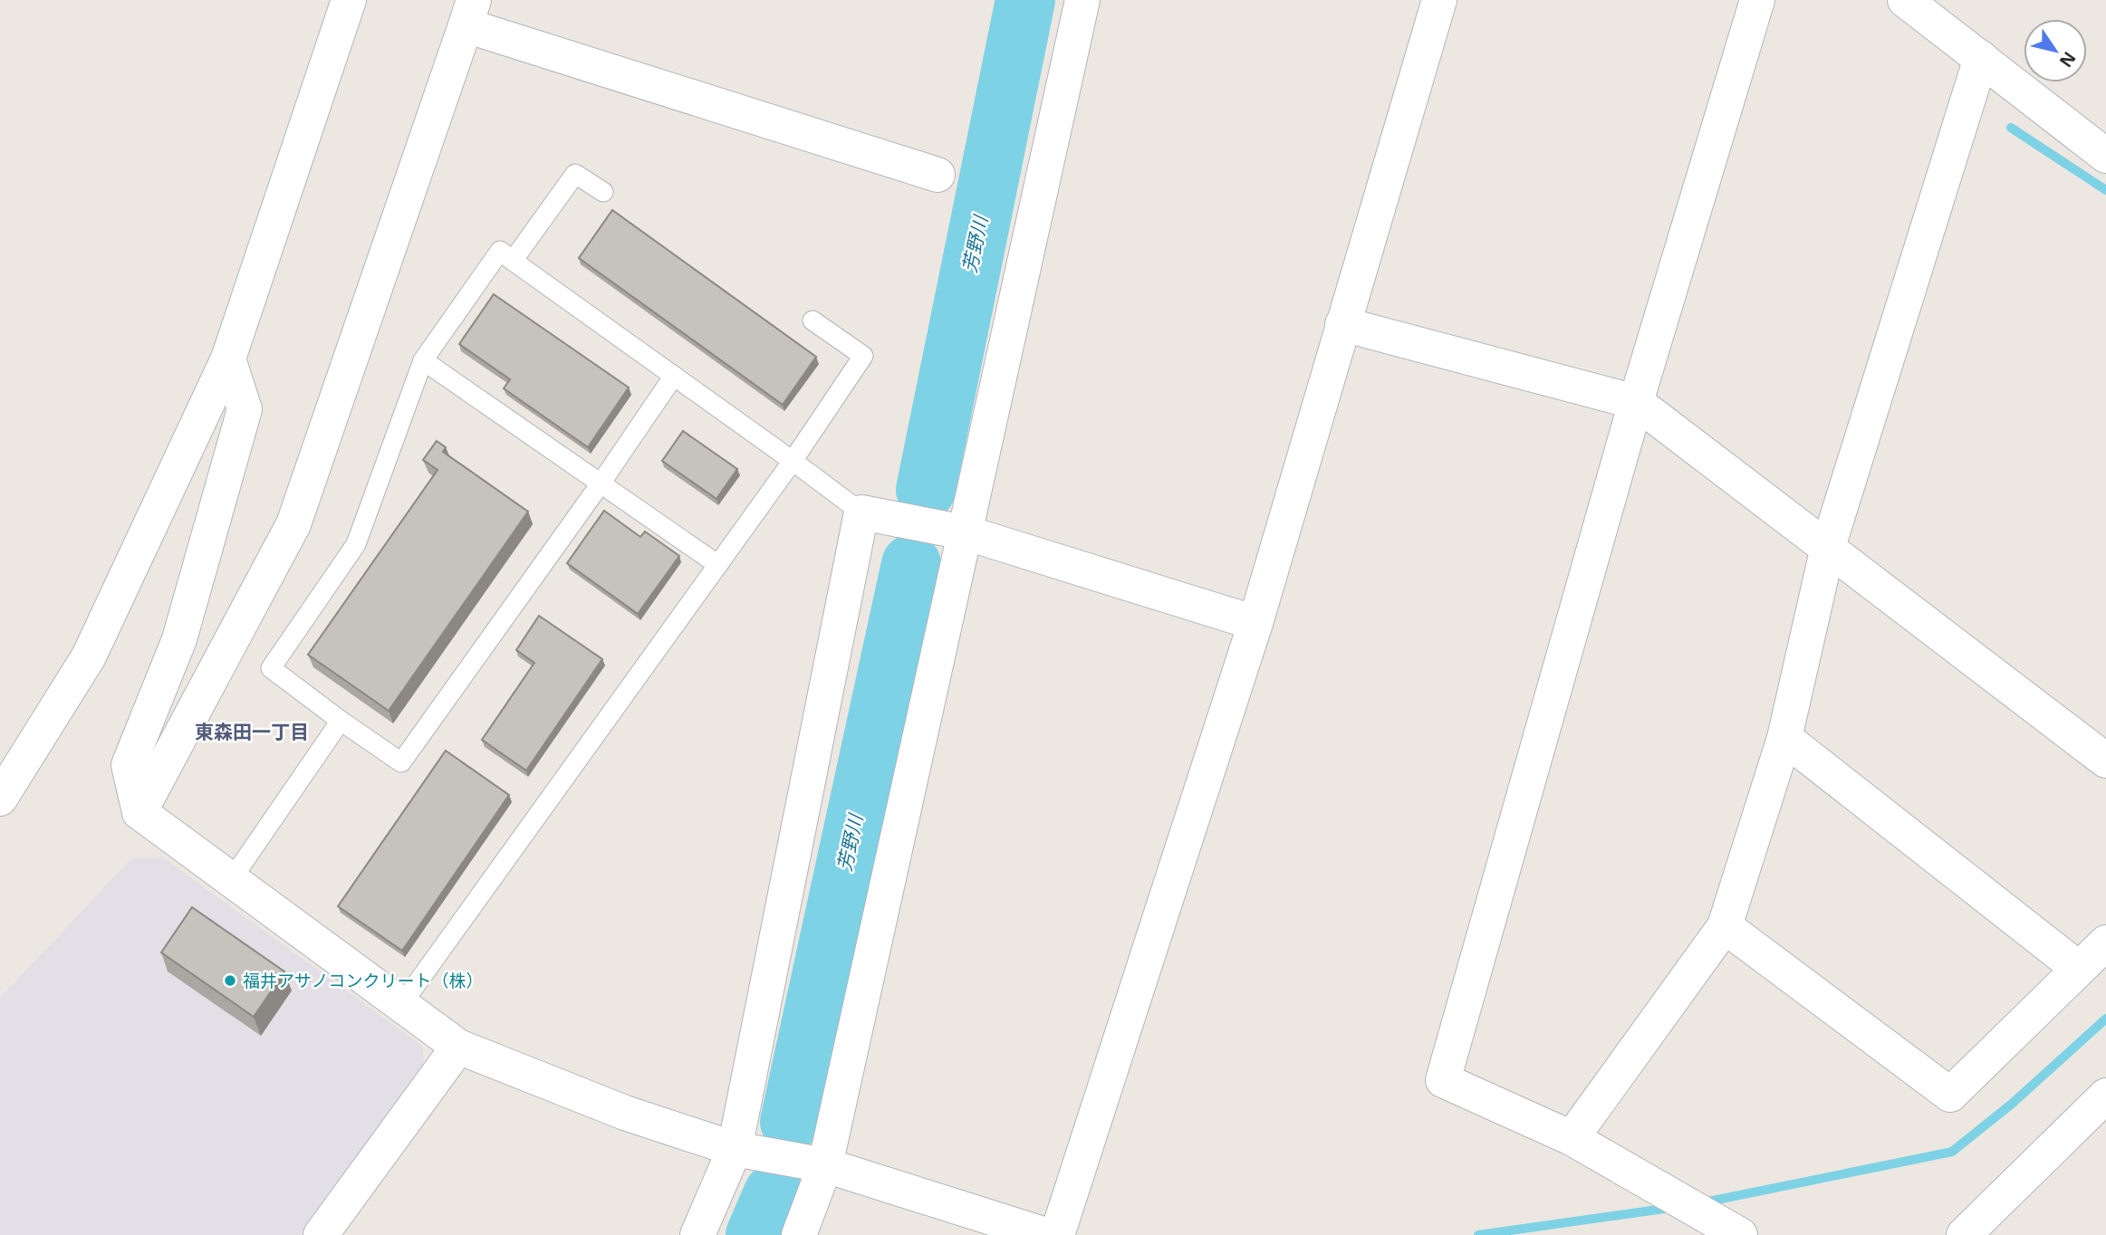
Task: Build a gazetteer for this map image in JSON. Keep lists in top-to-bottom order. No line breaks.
{"districts":["東森田一丁目"],"water":["芳野川"],"places":["福井アサノコンクリート（株）"],"north":"bottom right"}
